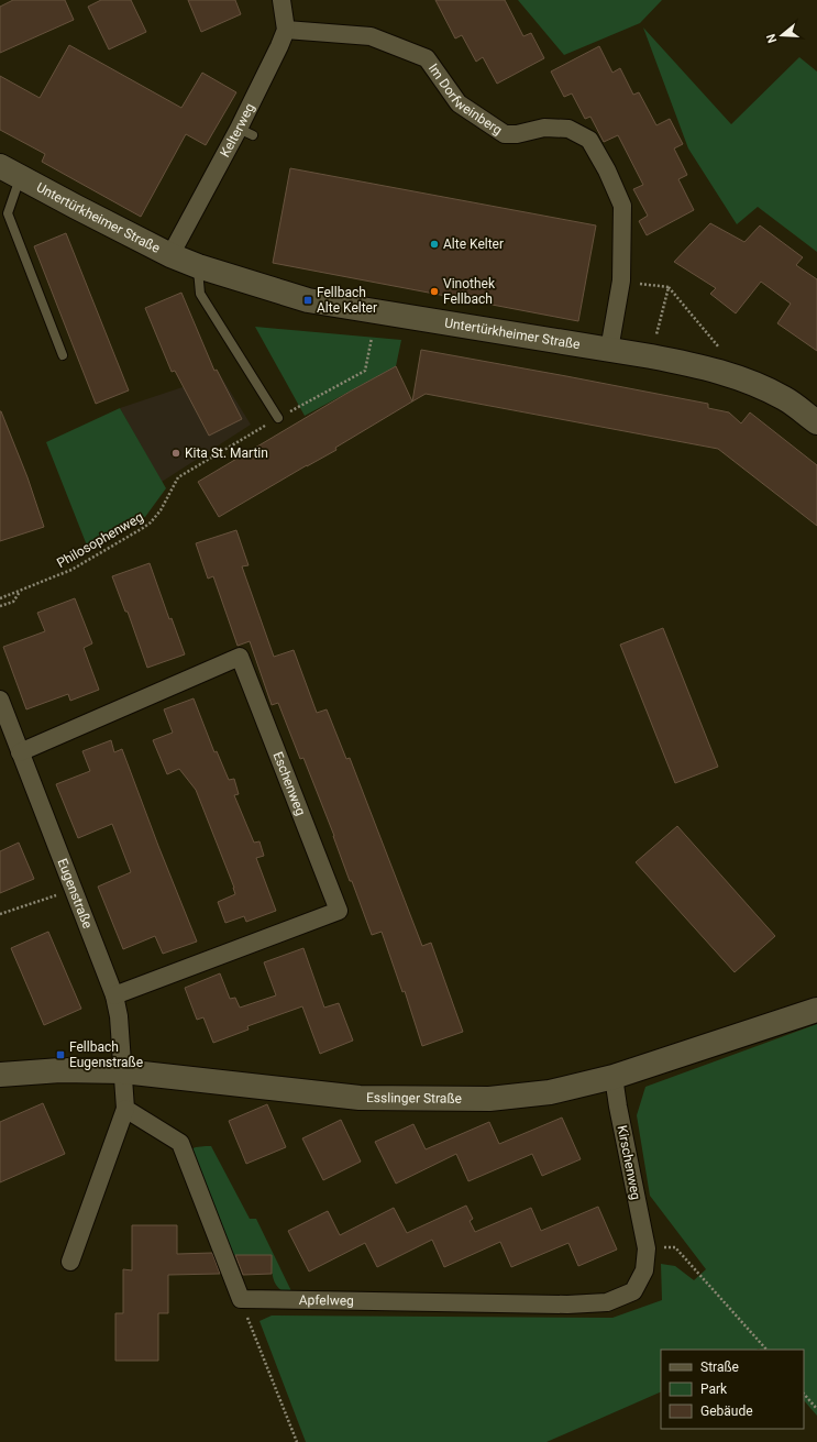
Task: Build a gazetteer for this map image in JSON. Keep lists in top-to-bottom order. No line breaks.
{"streets":{"main road":["Untertürkheimer Straße","Esslinger Straße"],"street":["Im Dorfweinberg","Kelterweg","Eschenweg","Eugenstraße","Kirschenweg","Apfelweg"],"path":["Philosophenweg"]},"crossings":[["Im Dorfweinberg","Kelterweg"],["Im Dorfweinberg","Untertürkheimer Straße"],["Kelterweg","Untertürkheimer Straße"],["Eschenweg","Eugenstraße"],["Eugenstraße","Esslinger Straße"],["Esslinger Straße","Kirschenweg"],["Kirschenweg","Apfelweg"]],"places":{"other":["Alte Kelter","Vinothek Fellbach","Kita St. Martin"],"transit":["Fellbach Alte Kelter","Fellbach Eugenstraße"]},"legend":["Straße","Park","Gebäude"],"north":"left"}
